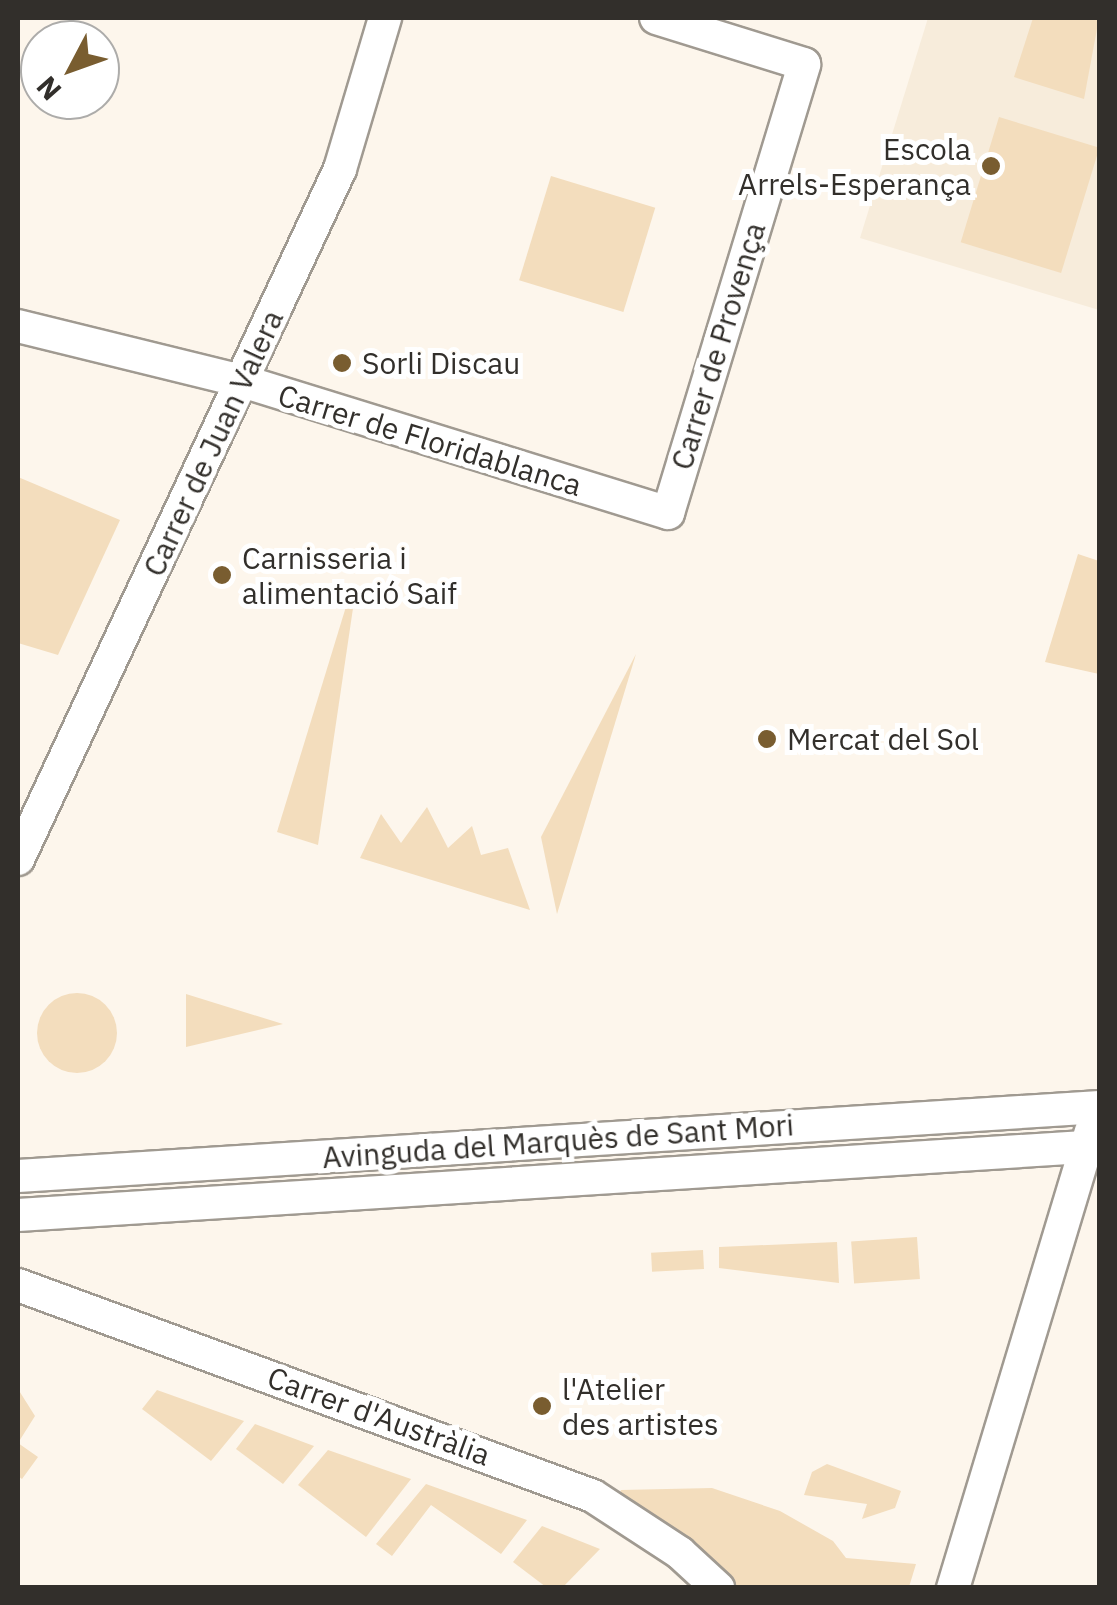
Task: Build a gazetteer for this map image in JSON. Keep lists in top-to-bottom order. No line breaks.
{"streets":{"street":["Carrer de Provença","Carrer de Floridablanca","Carrer de Juan Valera","Avinguda del Marquès de Sant Mori","Carrer d'Austràlia"]},"crossings":[["Carrer de Provença","Carrer de Floridablanca"],["Carrer de Floridablanca","Carrer de Juan Valera"]],"places":["Escola Arrels-Esperança","Sorli Discau","Carnisseria i alimentació Saif","Mercat del Sol","l'Atelier des artistes"],"north":"bottom left"}
